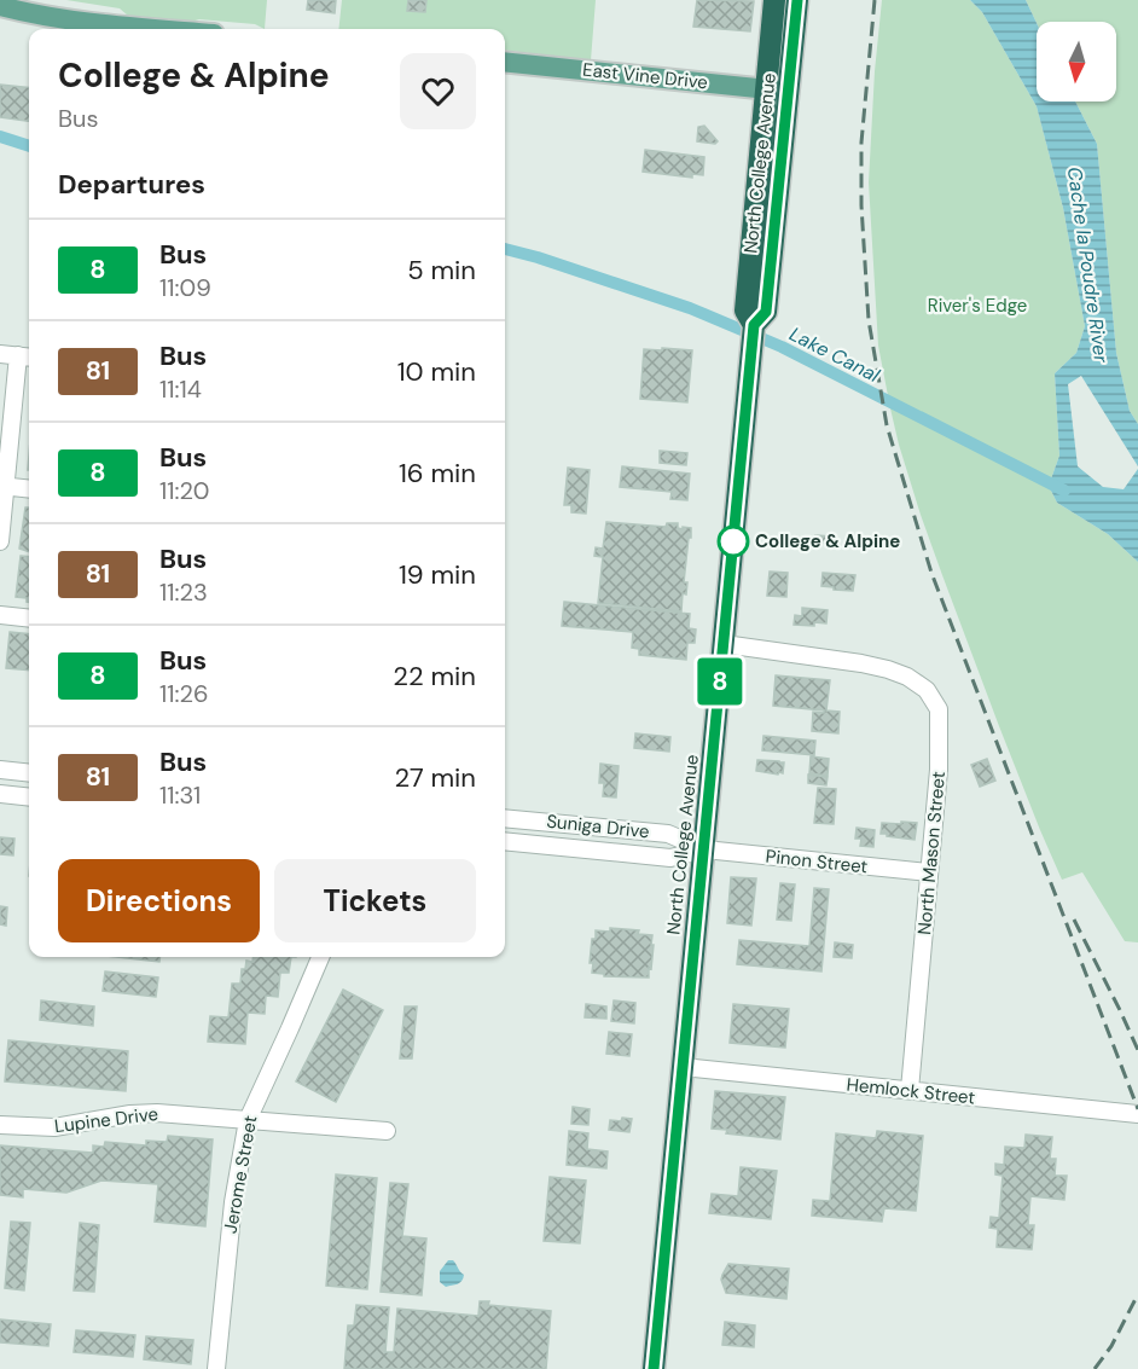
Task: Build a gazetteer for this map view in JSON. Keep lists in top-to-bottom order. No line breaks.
{"streets":{"highway":["North College Avenue"],"main road":["East Vine Drive"],"street":["Suniga Drive","North Mason Street","Pinon Street","Hemlock Street","Lupine Drive","Jerome Street"]},"crossings":[["East Vine Drive","North College Avenue"],["North College Avenue","Suniga Drive"],["North College Avenue","North Mason Street"],["North College Avenue","Pinon Street"],["North College Avenue","Hemlock Street"],["Suniga Drive","Pinon Street"],["North Mason Street","Pinon Street"],["North Mason Street","Hemlock Street"],["Lupine Drive","Jerome Street"]],"water":["Cache la Poudre River","Lake Canal"],"parks":["River's Edge"],"places":["College & Alpine"],"lines":["bus line 8"],"north":"bottom","page":{"on_map":"8","heading":[["College & Alpine","Bus"],"Departures"],"list":[{"mark":"8","name":"Bus","note":"11:09","value":"5 min"},{"mark":"81","name":"Bus","note":"11:14","value":"10 min"},{"mark":"8","name":"Bus","note":"11:20","value":"16 min"},{"mark":"81","name":"Bus","note":"11:23","value":"19 min"},{"mark":"8","name":"Bus","note":"11:26","value":"22 min"},{"mark":"81","name":"Bus","note":"11:31","value":"27 min"}],"buttons":["Directions","Tickets"]}}
